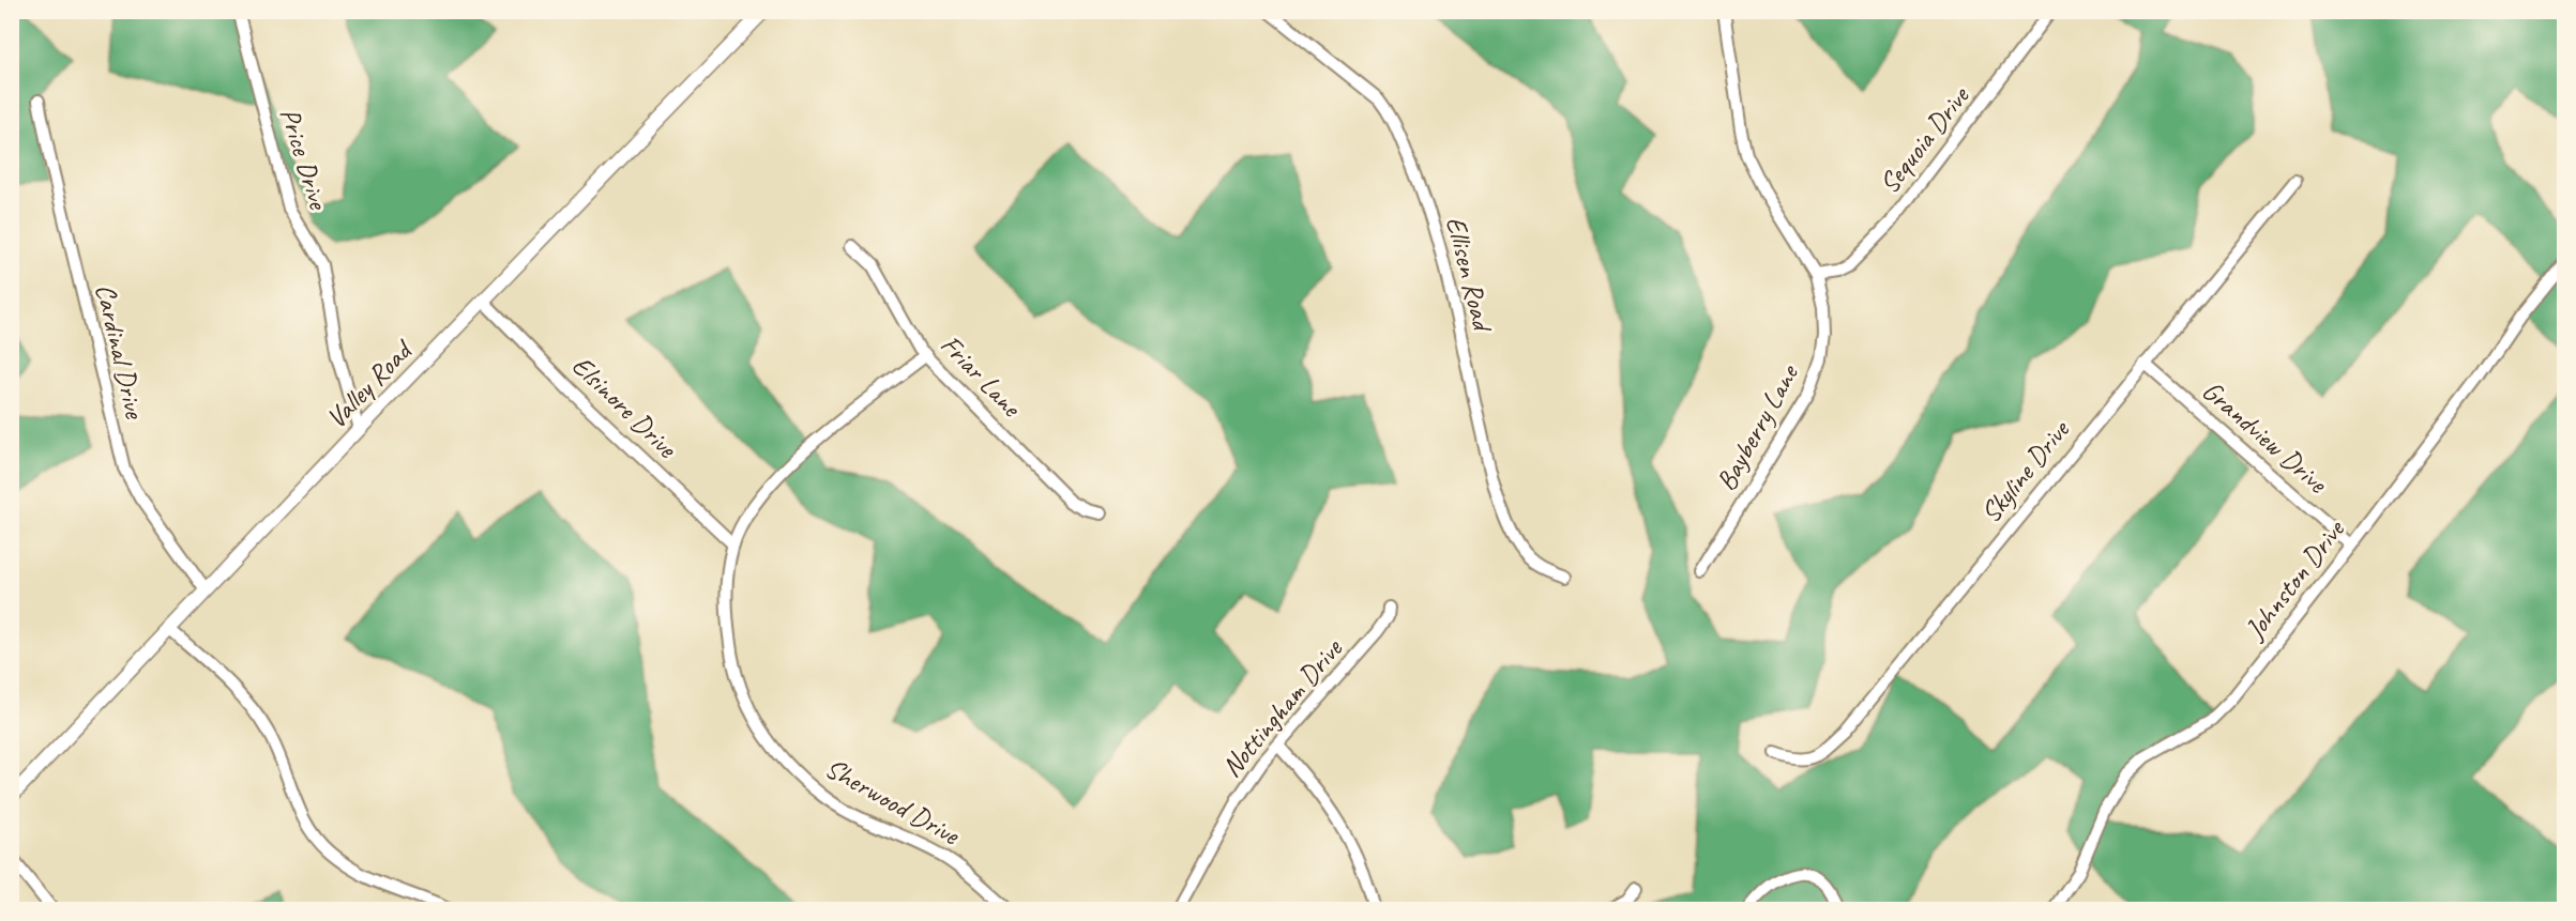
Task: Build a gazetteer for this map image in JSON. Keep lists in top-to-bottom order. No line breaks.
{"streets":{"main road":["Valley Road"],"street":["Sequoia Drive","Price Drive","Ellisen Road","Cardinal Drive","Friar Lane","Elsinore Drive","Bayberry Lane","Grandview Drive","Skyline Drive","Johnston Drive","Nottingham Drive","Sherwood Drive"]},"crossings":[["Sequoia Drive","Bayberry Lane"],["Price Drive","Valley Road"],["Cardinal Drive","Valley Road"],["Friar Lane","Sherwood Drive"],["Valley Road","Elsinore Drive"],["Elsinore Drive","Sherwood Drive"],["Grandview Drive","Skyline Drive"],["Grandview Drive","Johnston Drive"]]}
